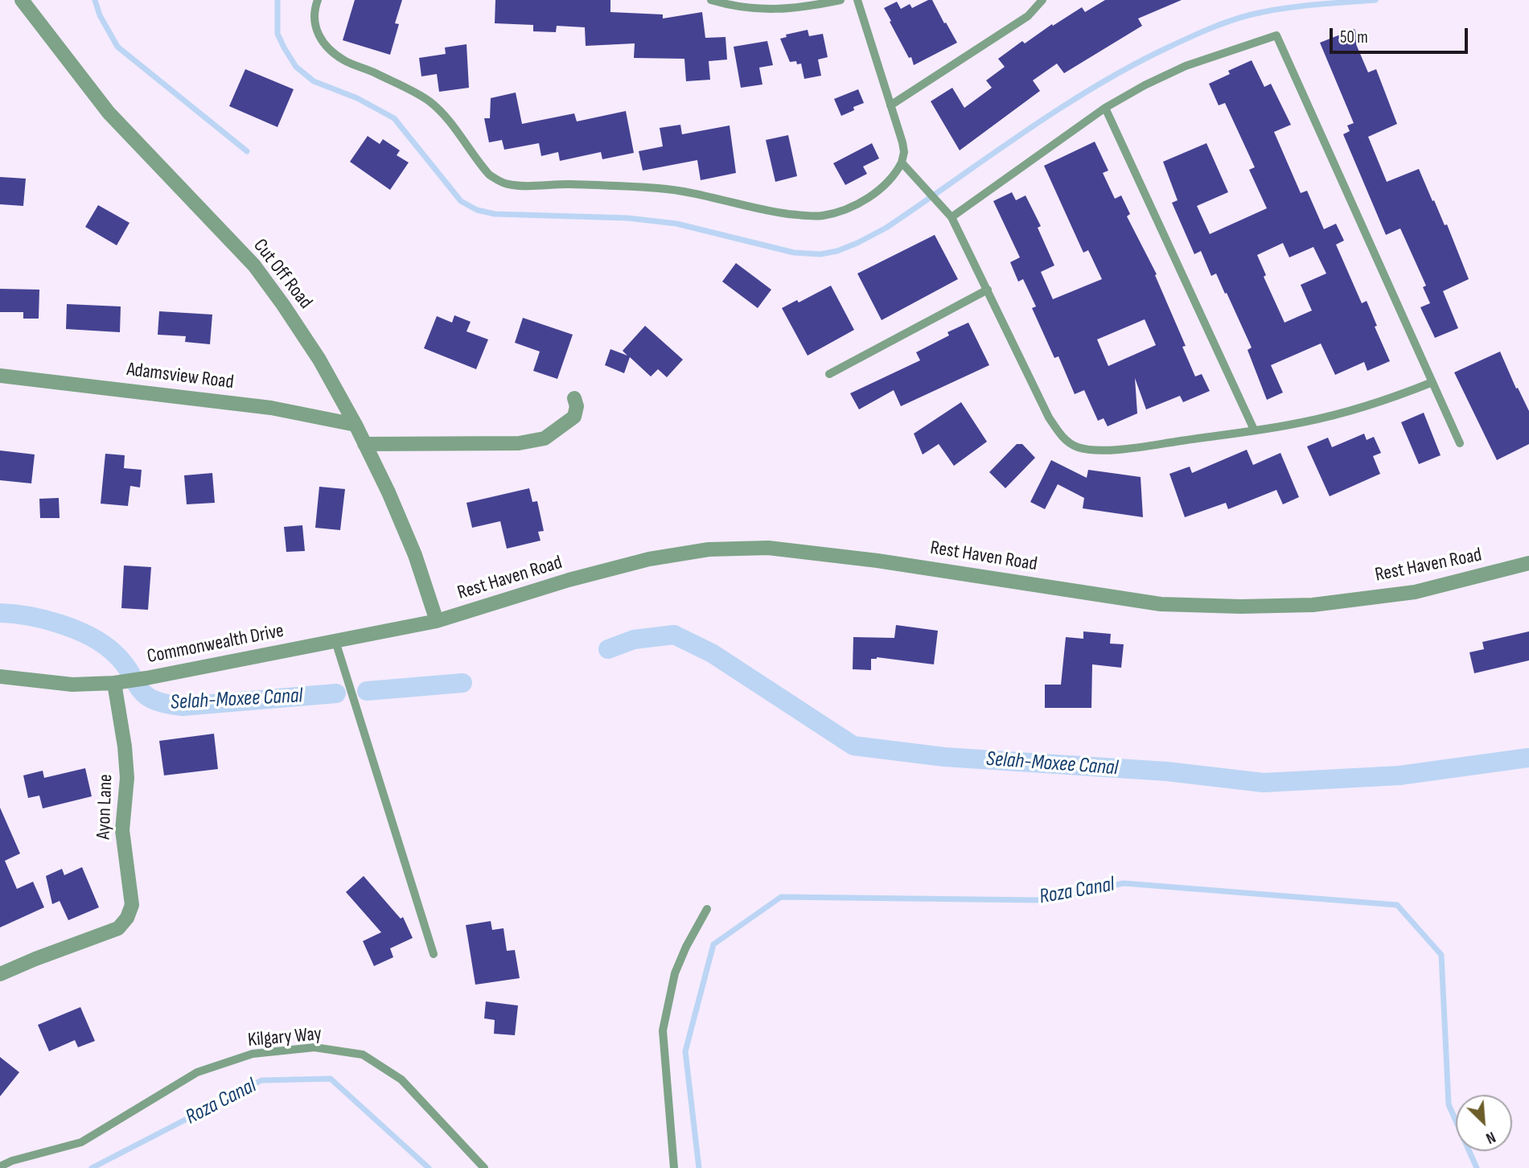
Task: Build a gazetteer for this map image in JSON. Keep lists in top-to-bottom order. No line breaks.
{"streets":{"street":["Cut Off Road","Adamsview Road","Rest Haven Road","Commonwealth Drive","Ayon Lane"],"lane":["Kilgary Way"]},"crossings":[["Cut Off Road","Adamsview Road"],["Cut Off Road","Rest Haven Road"],["Cut Off Road","Commonwealth Drive"],["Rest Haven Road","Commonwealth Drive"],["Commonwealth Drive","Ayon Lane"]],"water":["Selah-Moxee Canal","Roza Canal"],"scale_bar":"50 m","north":"bottom right"}
